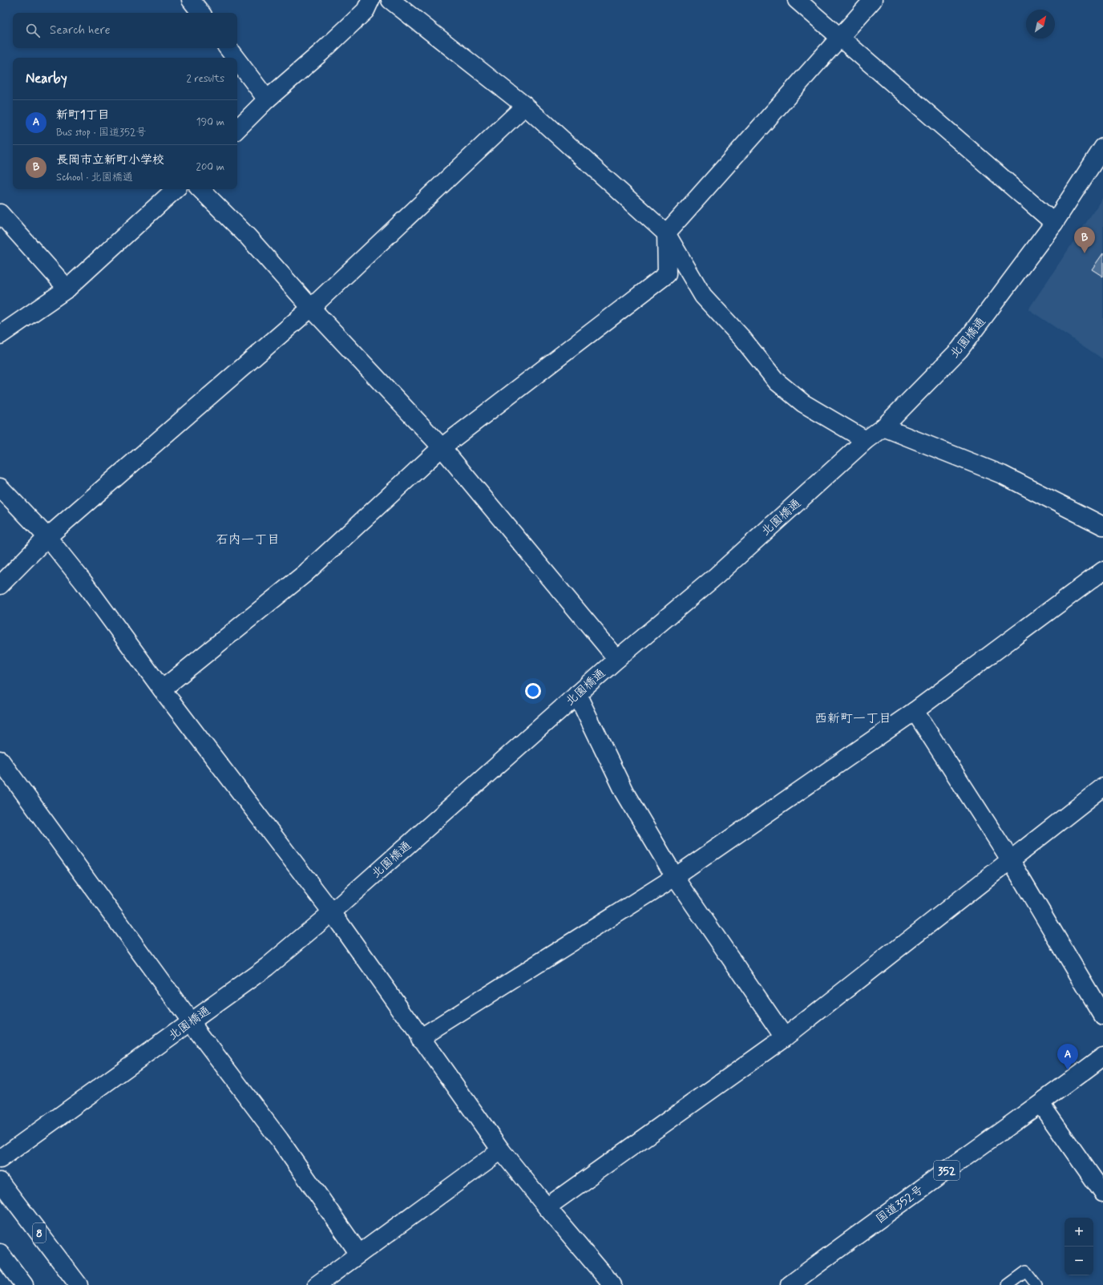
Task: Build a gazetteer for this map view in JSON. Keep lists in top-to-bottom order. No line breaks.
{"streets":{"main road":["北園橋通","352","国道352号","8"]},"districts":["石内一丁目","西新町一丁目"],"north":"top right","page":{"search":"Search here","heading":["Nearby","2 results"],"list":[{"mark":"A","name":"新町1丁目","note":"Bus stop · 国道352号","value":"190 m"},{"mark":"B","name":"長岡市立新町小学校","note":"School · 北園橋通","value":"200 m"}],"pins":["B","A"],"map_buttons":["+","−"]}}
